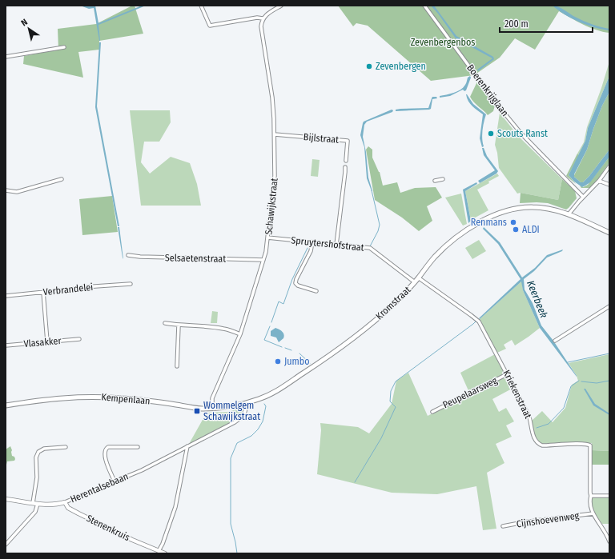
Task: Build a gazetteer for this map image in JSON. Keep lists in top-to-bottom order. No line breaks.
{"streets":{"main road":["Kromstraat","Kempenlaan"],"street":["Boerenkrijglaan","Bijlstraat","Schawijkstraat","Spruytershofstraat","Selsaetenstraat","Verbrandelei","Vlasakker","Peupelaarsweg","Kriekenstraat","Herentalsebaan","Cijnshoevenweg","Stenenkruis"]},"crossings":[["Bijlstraat","Schawijkstraat"],["Schawijkstraat","Spruytershofstraat"],["Schawijkstraat","Selsaetenstraat"],["Schawijkstraat","Kempenlaan"],["Spruytershofstraat","Kromstraat"],["Kromstraat","Kriekenstraat"],["Kromstraat","Kempenlaan"],["Peupelaarsweg","Kriekenstraat"],["Herentalsebaan","Stenenkruis"]],"water":["Keerbeek"],"parks":["Zevenbergenbos"],"places":{"other":["Zevenbergen","Scouts Ranst","Renmans","ALDI","Jumbo"],"transit":["Wommelgem Schawijkstraat"]},"scale_bar":"200 m","north":"top left"}
